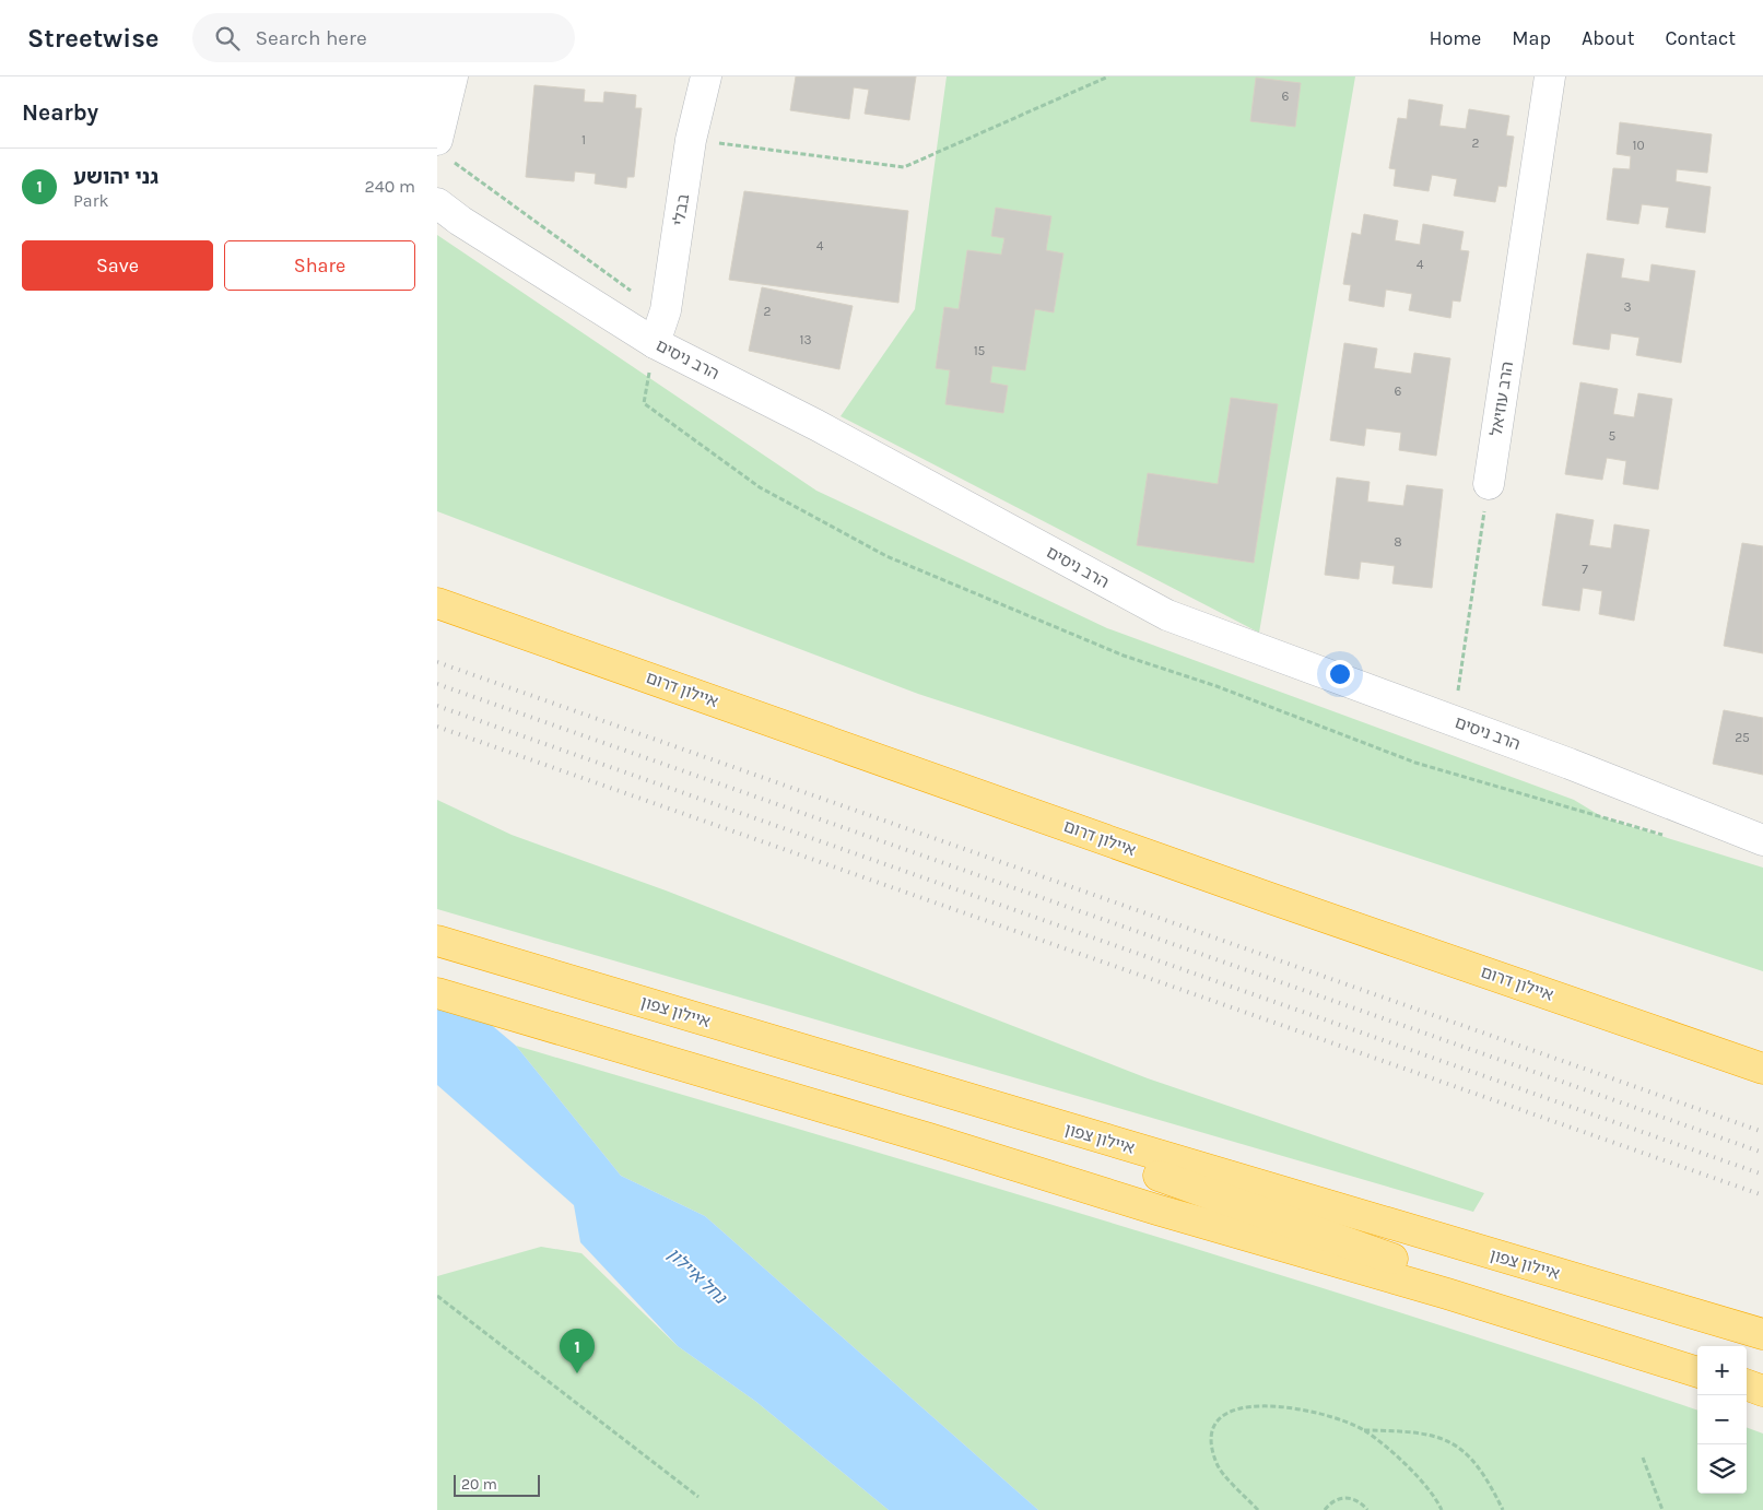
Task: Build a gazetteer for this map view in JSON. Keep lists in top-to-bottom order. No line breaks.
{"streets":{"highway":["איילון דרום","איילון צפון"],"street":["בבלי","הרב ניסים","הרב עוזיאל"]},"crossings":[["בבלי","הרב ניסים"]],"water":["נחל איילון"],"house_numbers":["6","1","2","10","4","4","3","2","13","15","6","5","8","7","25"],"scale_bar":"20 m","page":{"header":"Streetwise","search":"Search here","nav":["Home","Map","About","Contact"],"heading":"Nearby","list":[{"mark":"1","name":"גני יהושע","note":"Park","value":"240 m"}],"buttons":["Save","Share"],"pins":"1","map_buttons":["+","−"],"scale":"20 m"}}
